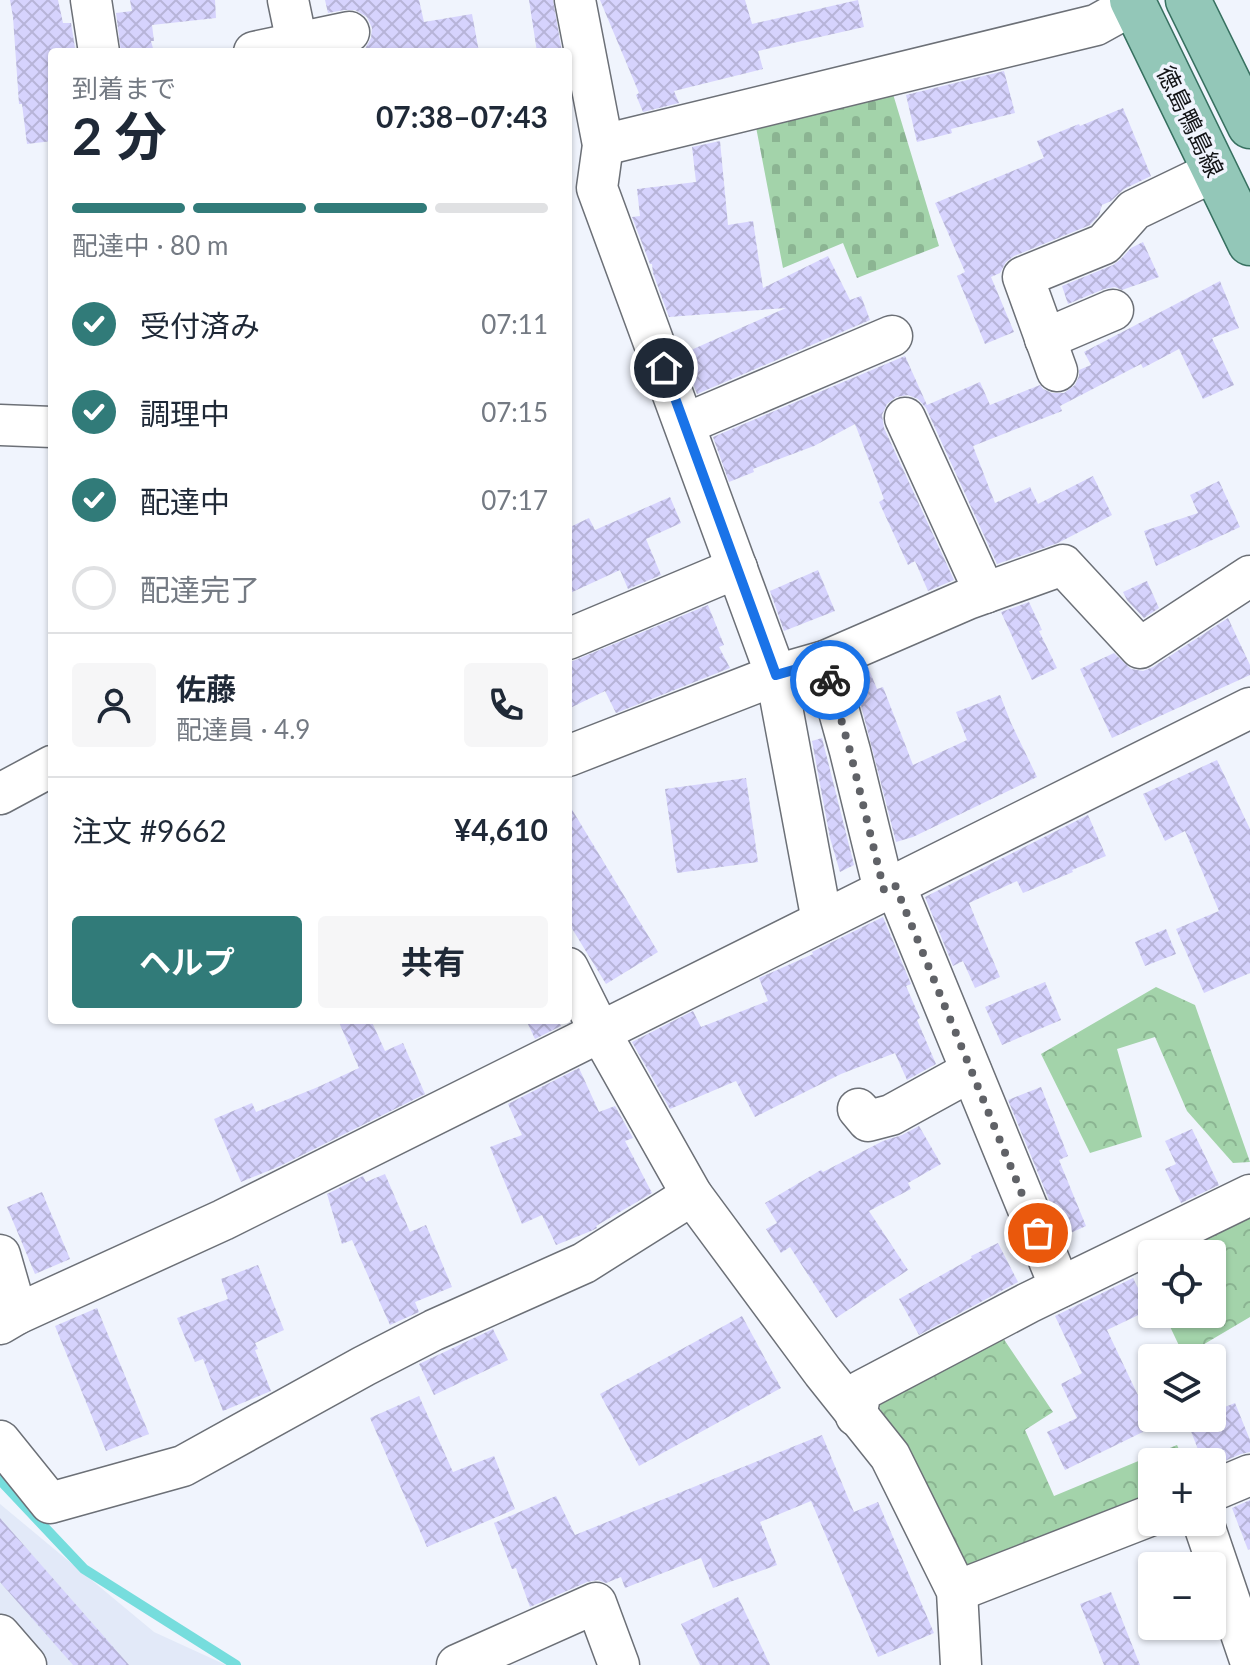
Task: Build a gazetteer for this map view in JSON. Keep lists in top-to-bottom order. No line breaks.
{"streets":{"main road":["徳島鴨島線"]},"page":{"heading":["2 分","到着まで","07:38–07:43"],"panel":["佐藤","配達員 · 4.9","注文 #9662","¥4,610"],"bar":"配達中 · 80 m","list":[["受付済み","07:11"],["調理中","07:15"],["配達中","07:17"],"配達完了"],"buttons":["ヘルプ","共有"],"map_buttons":["+","−"]}}
